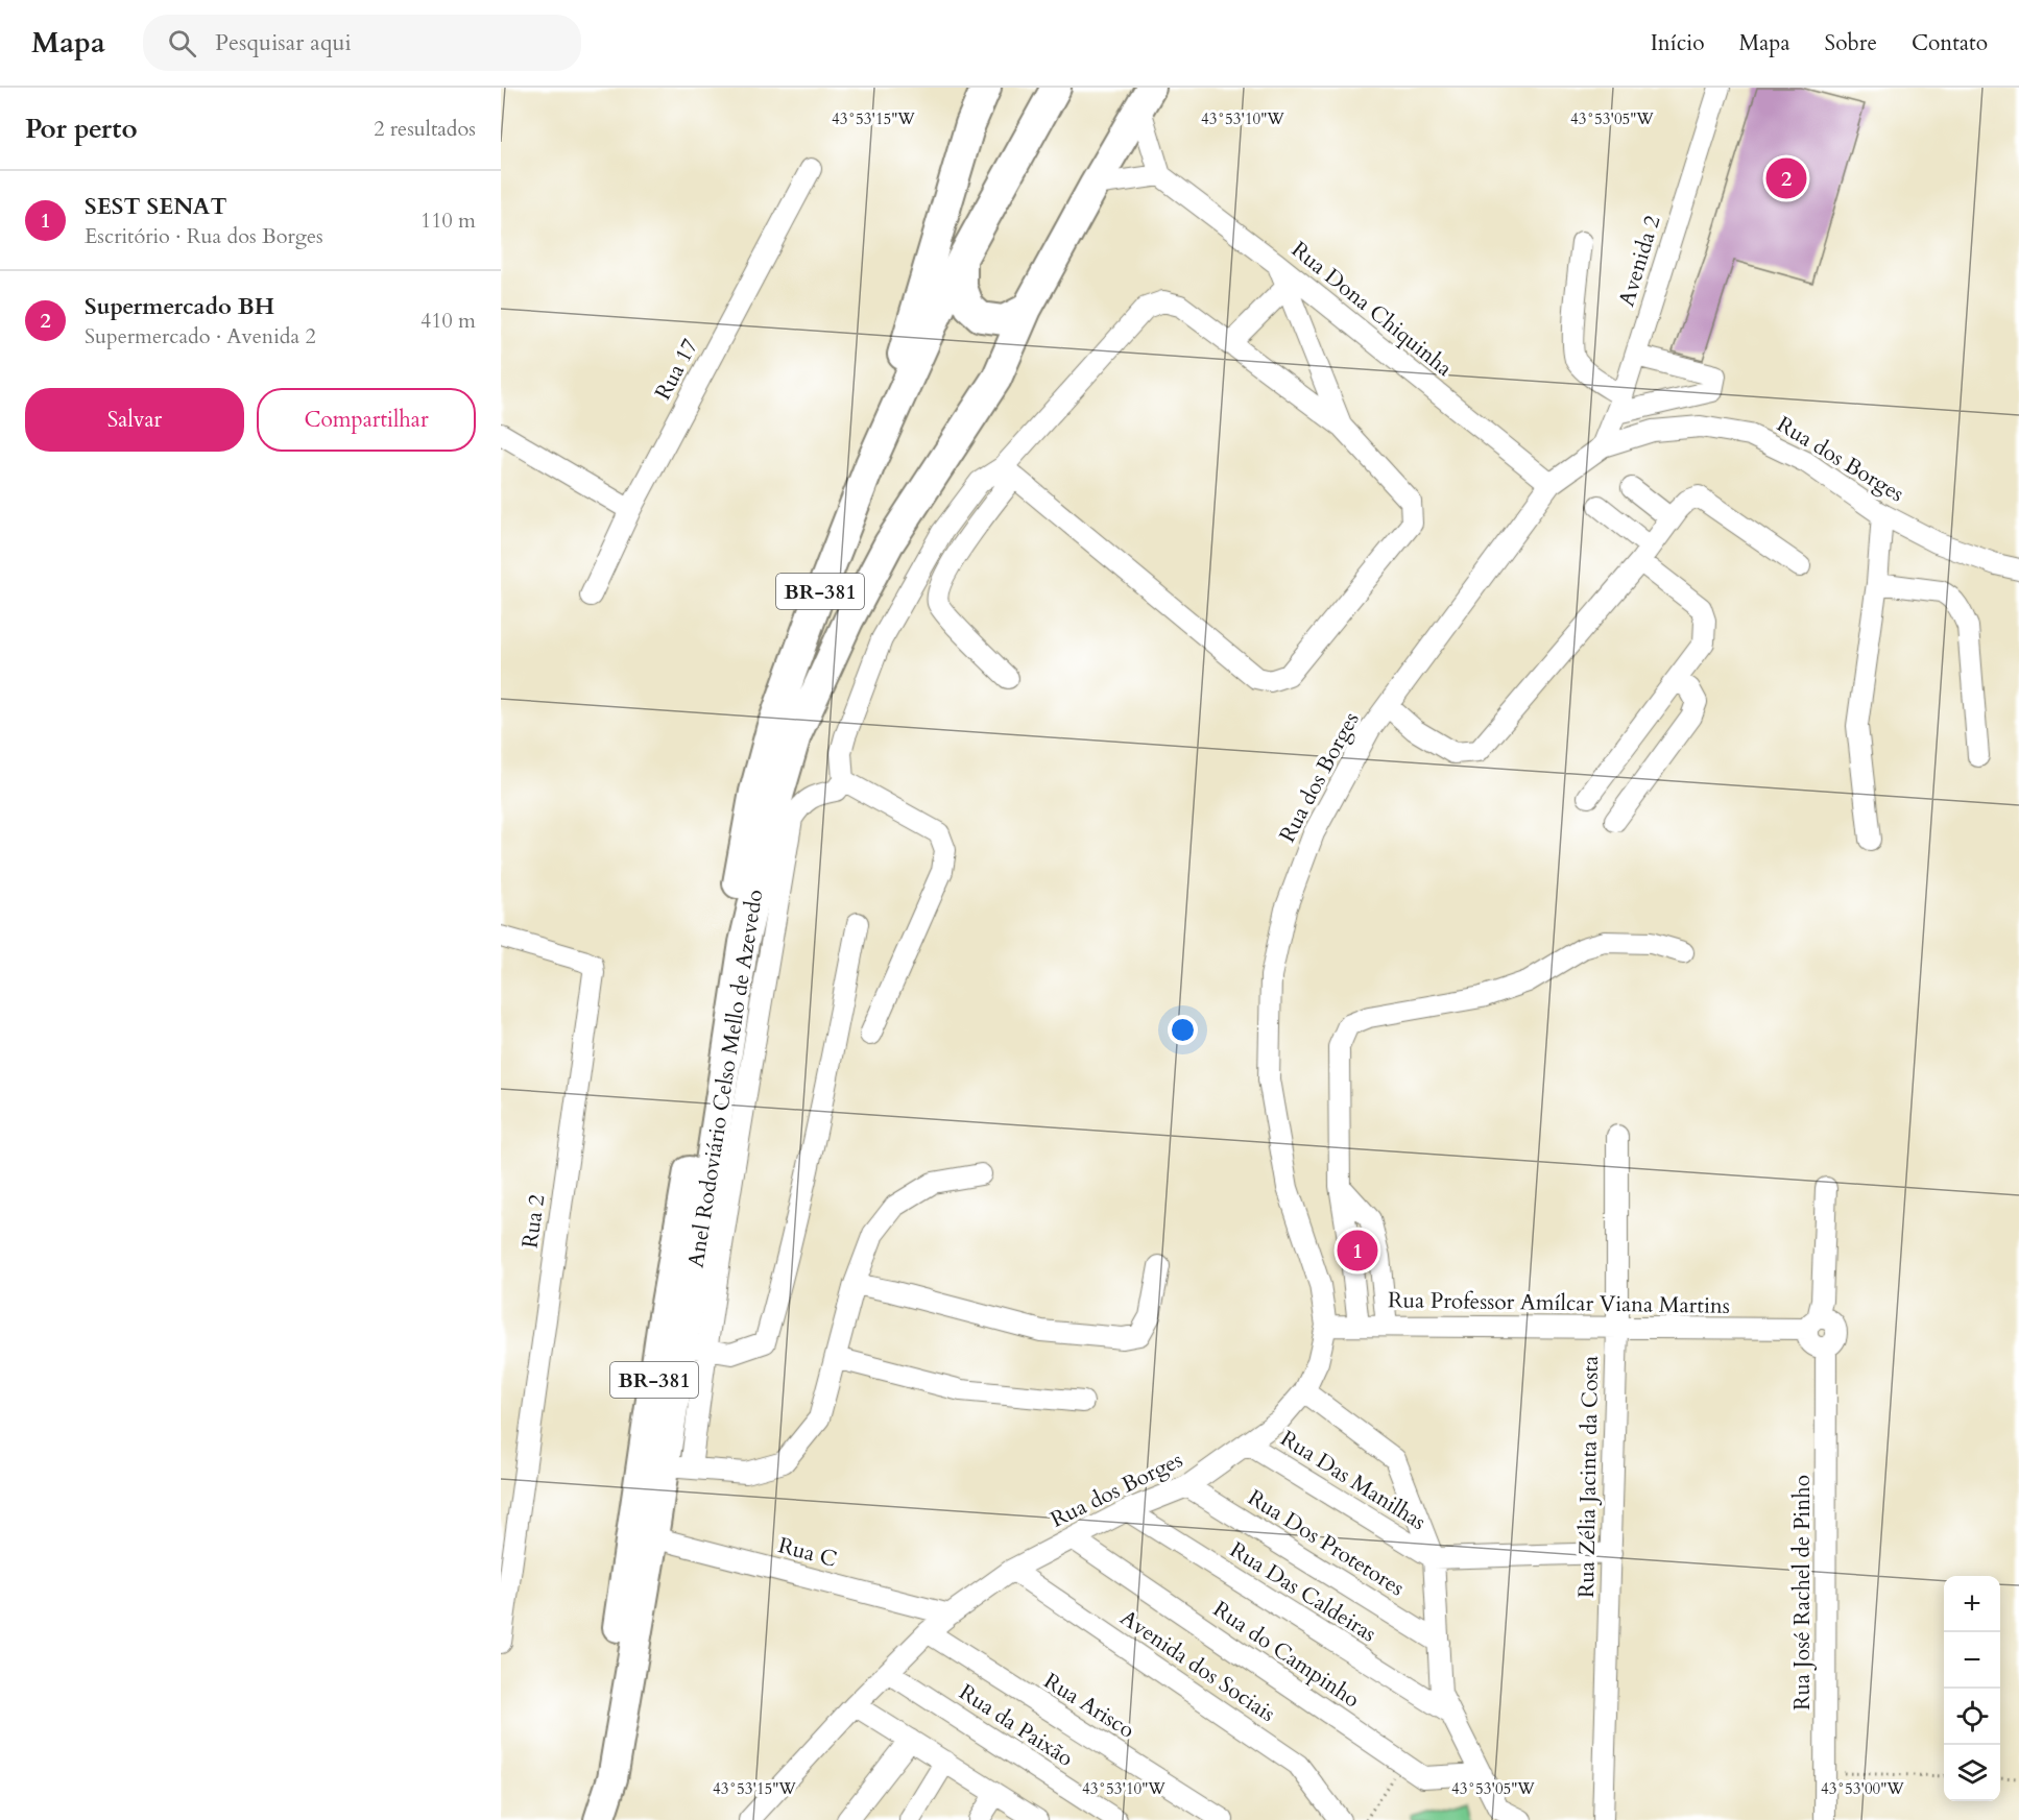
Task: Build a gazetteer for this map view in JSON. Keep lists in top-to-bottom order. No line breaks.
{"streets":{"highway":["BR-381","Anel Rodoviário Celso Mello de Azevedo"],"street":["Avenida 2","Rua Dona Chiquinha","Rua 17","Rua dos Borges","Rua 2","Rua Professor Amílcar Viana Martins","Rua Zélia Jacinta da Costa","Rua Das Manilhas","Rua Dos Protetores","Rua C","Rua Das Caldeiras","Rua José Rachel de Pinho","Rua do Campinho","Avenida dos Sociais","Rua Arisco","Rua da Paixão"]},"crossings":[["Avenida 2","Rua dos Borges"],["Rua Dona Chiquinha","Rua dos Borges"],["Rua dos Borges","Rua Professor Amílcar Viana Martins"],["Rua dos Borges","Rua Das Manilhas"],["Rua dos Borges","Rua Dos Protetores"],["Rua dos Borges","Rua C"],["Rua dos Borges","Rua Das Caldeiras"],["Rua dos Borges","Rua do Campinho"],["Rua dos Borges","Avenida dos Sociais"],["Rua dos Borges","Rua Arisco"],["Rua dos Borges","Rua da Paixão"],["Anel Rodoviário Celso Mello de Azevedo","Rua C"],["Rua Professor Amílcar Viana Martins","Rua Zélia Jacinta da Costa"],["Rua Professor Amílcar Viana Martins","Rua José Rachel de Pinho"]],"page":{"header":"Mapa","search":"Pesquisar aqui","nav":["Início","Mapa","Sobre","Contato"],"heading":["Por perto","2 resultados"],"pins":["2","1"],"list":[{"mark":"1","name":"SEST SENAT","note":"Escritório · Rua dos Borges","value":"110 m"},{"mark":"2","name":"Supermercado BH","note":"Supermercado · Avenida 2","value":"410 m"}],"buttons":["Salvar","Compartilhar"],"map_buttons":["+","−"]},"coordinates":["43°53'15\"W","43°53'10\"W","43°53'05\"W","43°53'00\"W"]}
